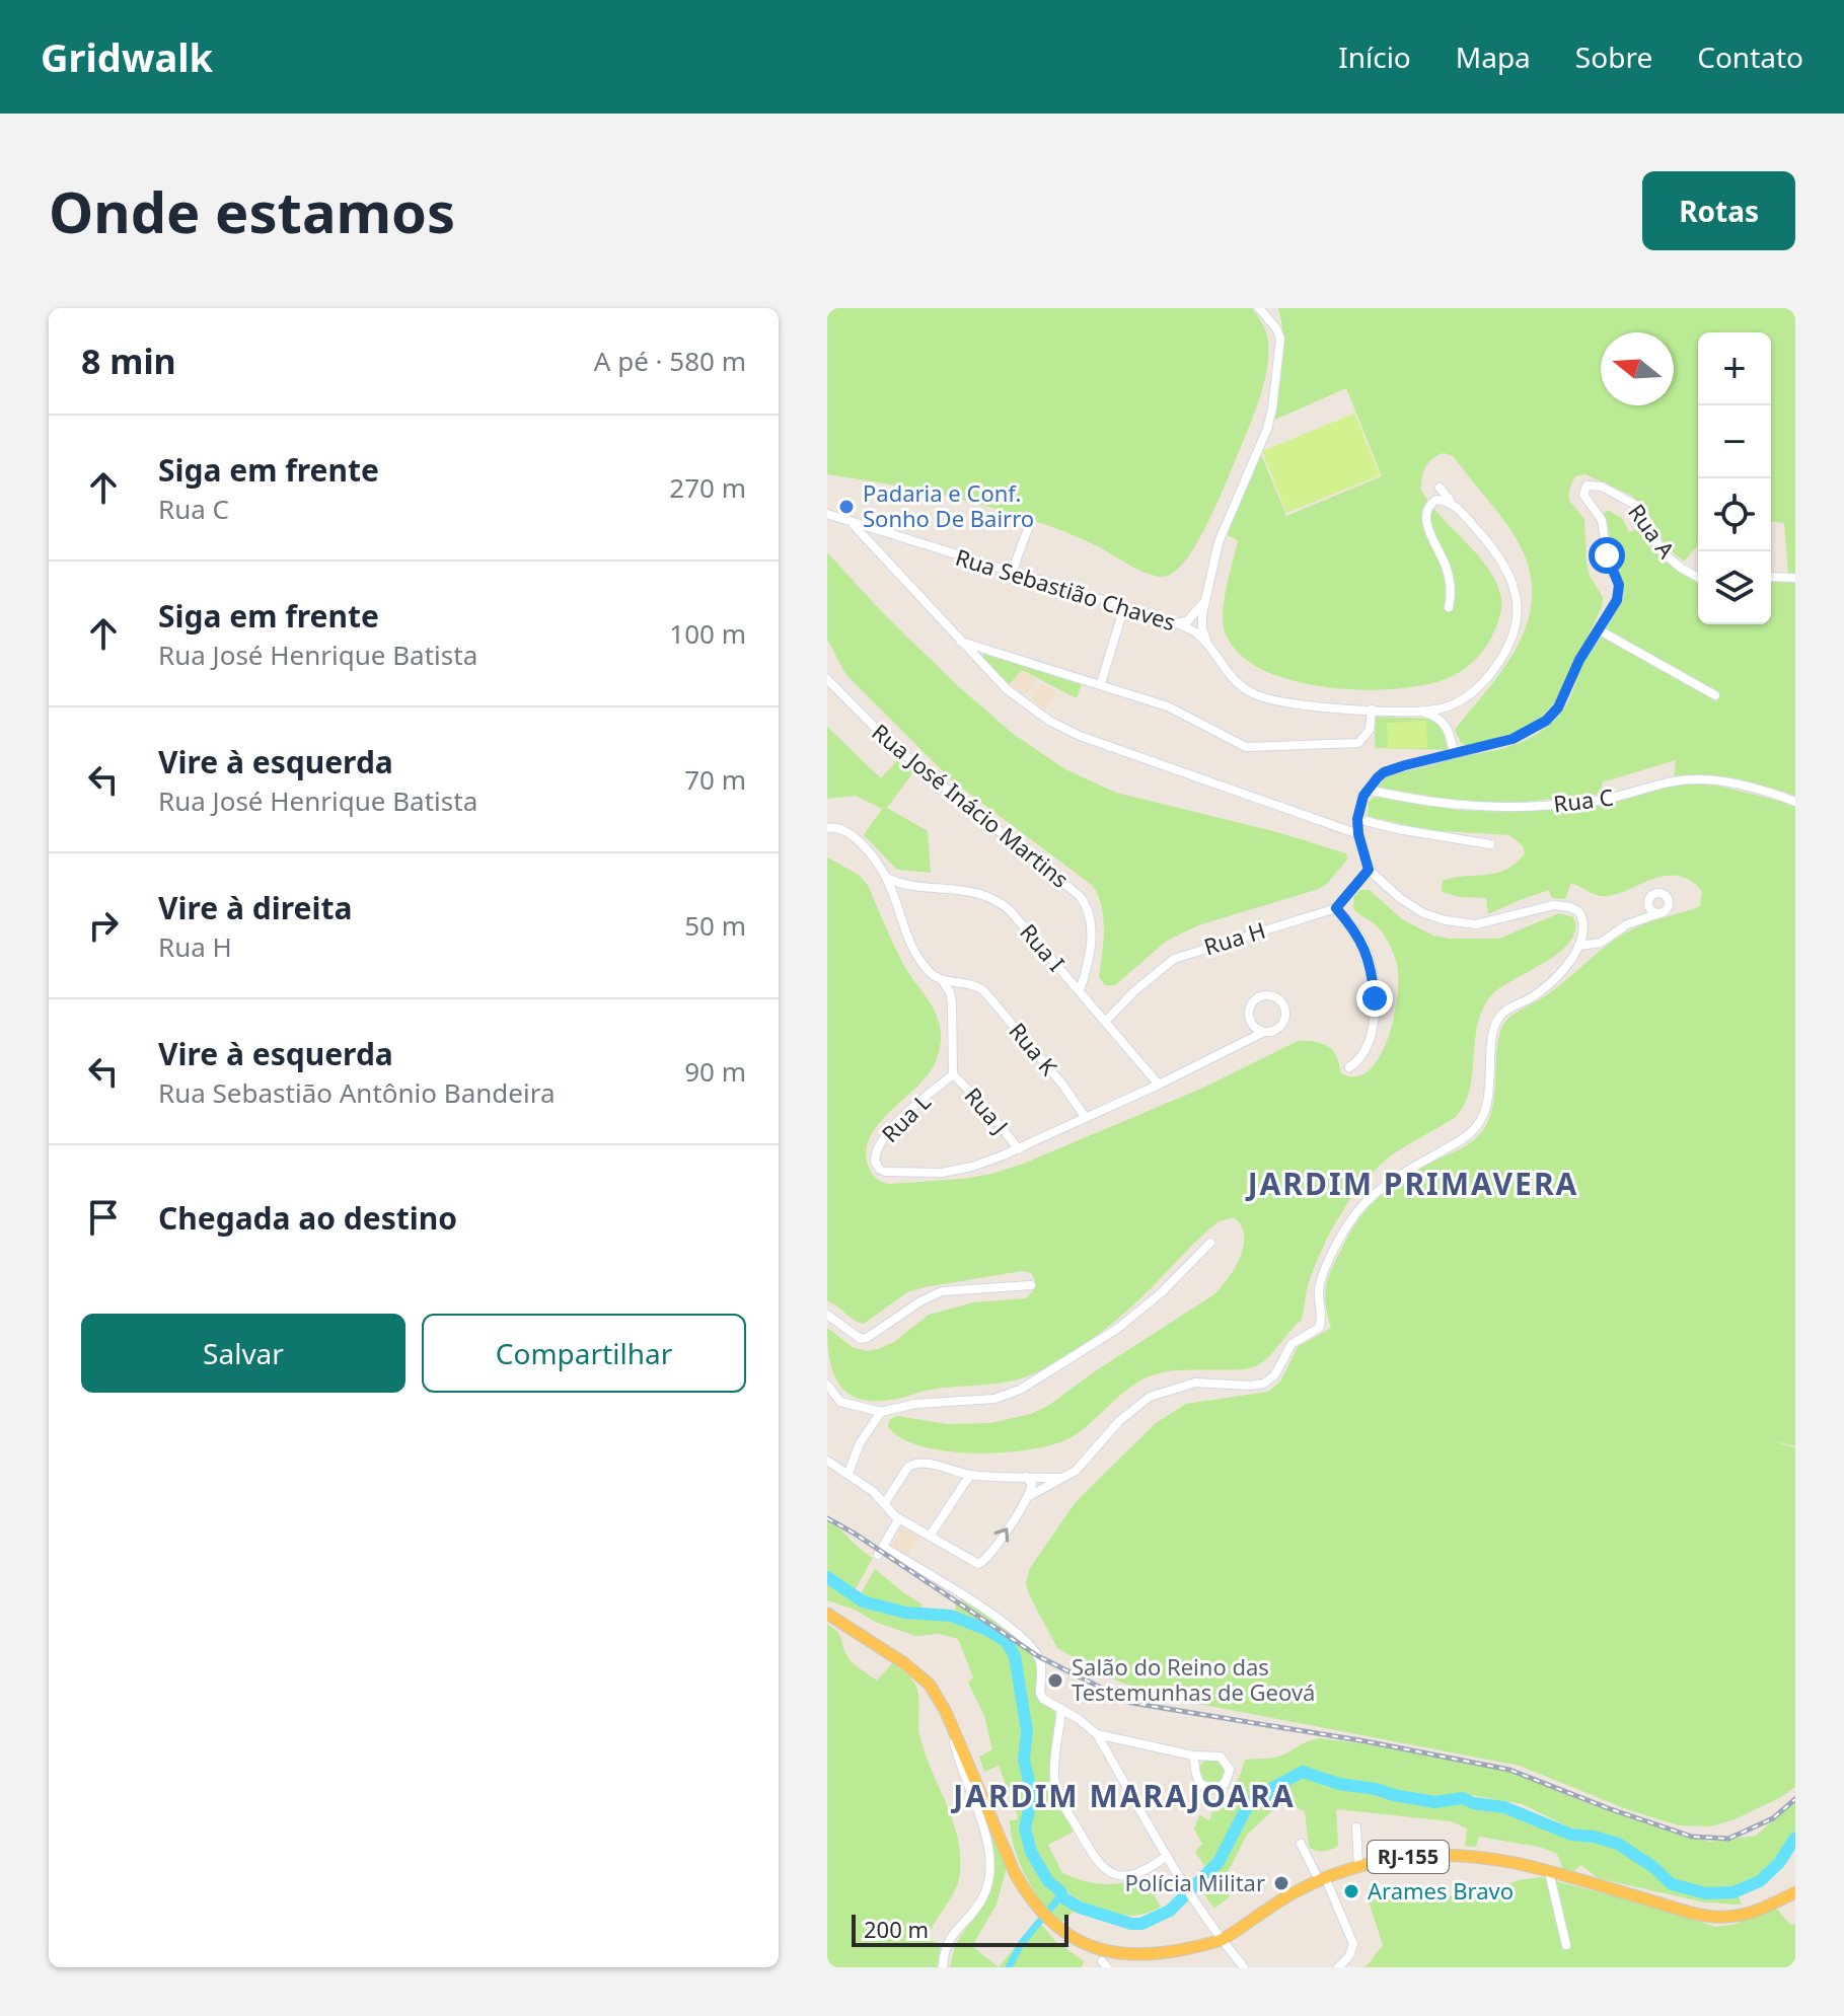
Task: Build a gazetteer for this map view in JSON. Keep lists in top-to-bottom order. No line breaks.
{"streets":{"main road":["RJ-155"],"street":["Rua A","Rua Sebastião Chaves","Rua C","Rua José Inácio Martins","Rua H","Rua I","Rua K","Rua J","Rua L"]},"crossings":[["Rua José Inácio Martins","Rua I"],["Rua H","Rua I"],["Rua J","Rua L"]],"districts":["JARDIM PRIMAVERA","JARDIM MARAJOARA"],"places":["Padaria e Conf. Sonho De Bairro","Salão do Reino das Testemunhas de Geová","Polícia Militar","Arames Bravo"],"scale_bar":"200 m","north":"left","page":{"header":"Gridwalk","nav":["Início","Mapa","Sobre","Contato"],"buttons":["Rotas",["Salvar","Compartilhar"]],"title":"Onde estamos","heading":["8 min","A pé · 580 m"],"map_buttons":["+","−"],"list":[["Siga em frente","Rua C","270 m"],["Siga em frente","Rua José Henrique Batista","100 m"],["Vire à esquerda","Rua José Henrique Batista","70 m"],["Vire à direita","Rua H","50 m"],["Vire à esquerda","Rua Sebastião Antônio Bandeira","90 m"],"Chegada ao destino"],"scale":"200 m"}}
